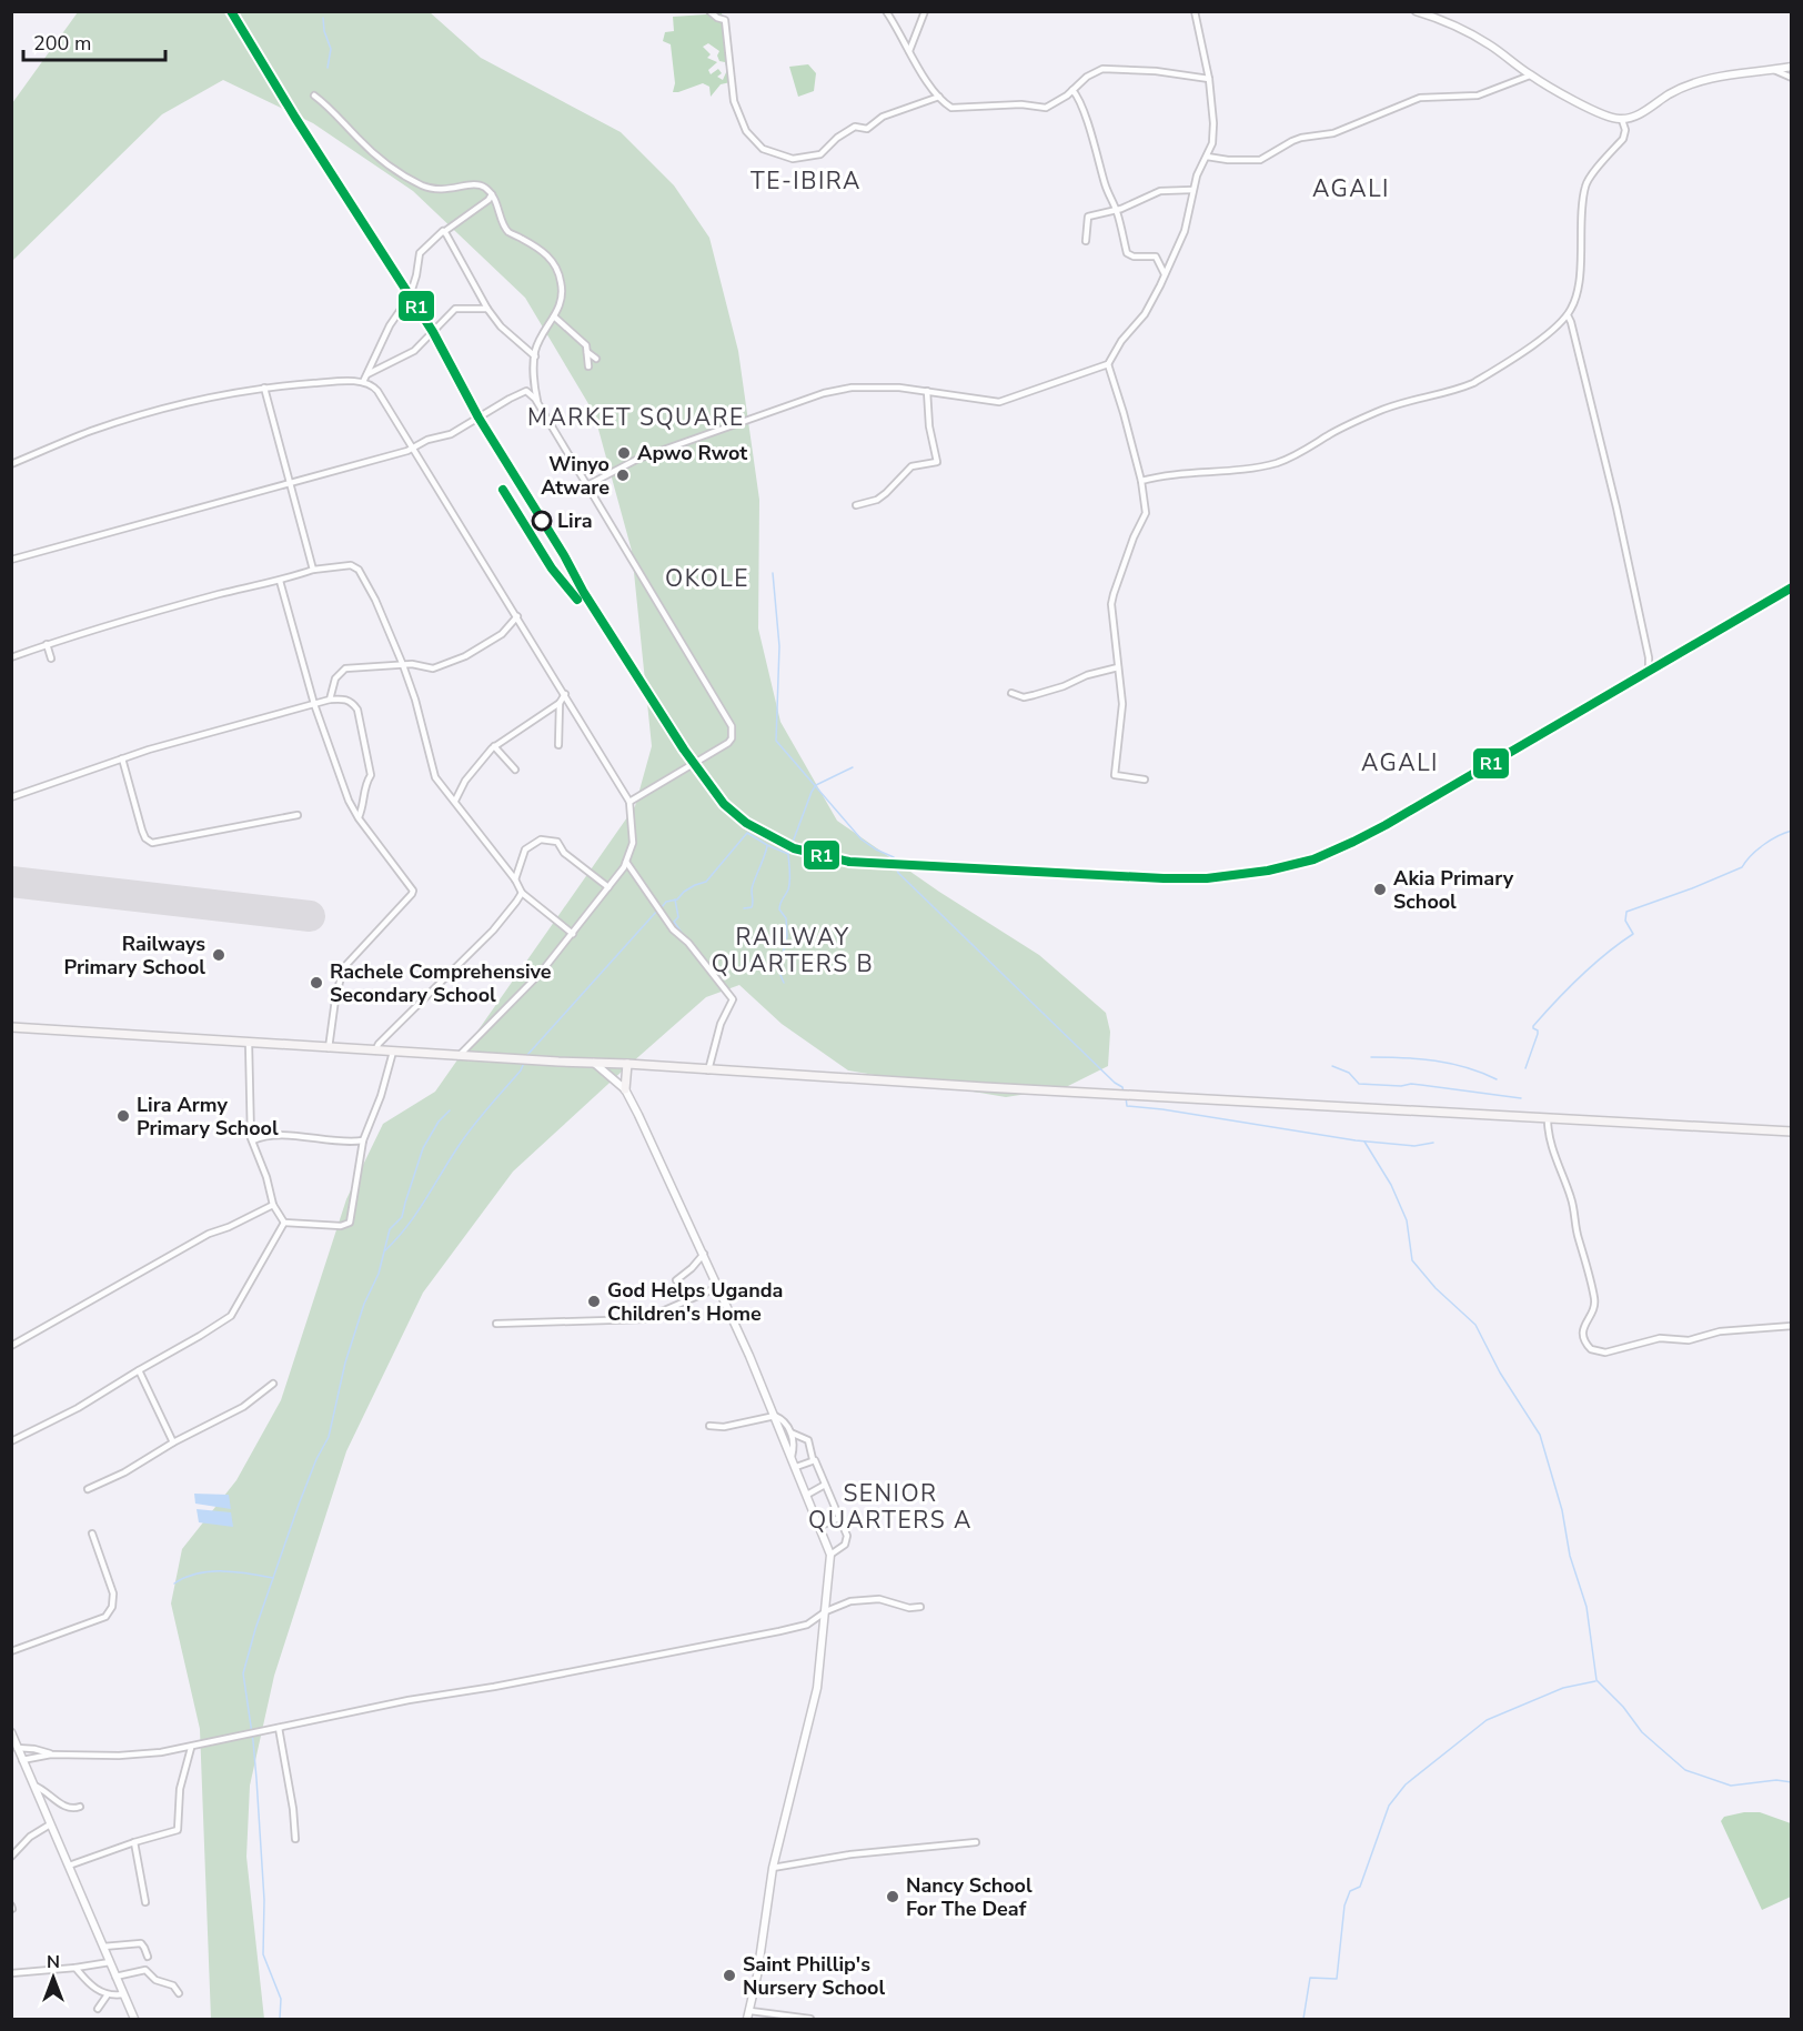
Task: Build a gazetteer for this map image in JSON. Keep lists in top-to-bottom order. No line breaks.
{"districts":["TE-IBIRA","AGALI","MARKET SQUARE","OKOLE","AGALI","RAILWAY QUARTERS B","SENIOR QUARTERS A"],"places":["Apwo Rwot","Winyo Atware","Lira","Akia Primary School","Railways Primary School","Rachele Comprehensive Secondary School","Lira Army Primary School","God Helps Uganda Children's Home","Nancy School For The Deaf","Saint Phillip's Nursery School"],"lines":["transit line R1"],"scale_bar":"200 m","north":"top"}
